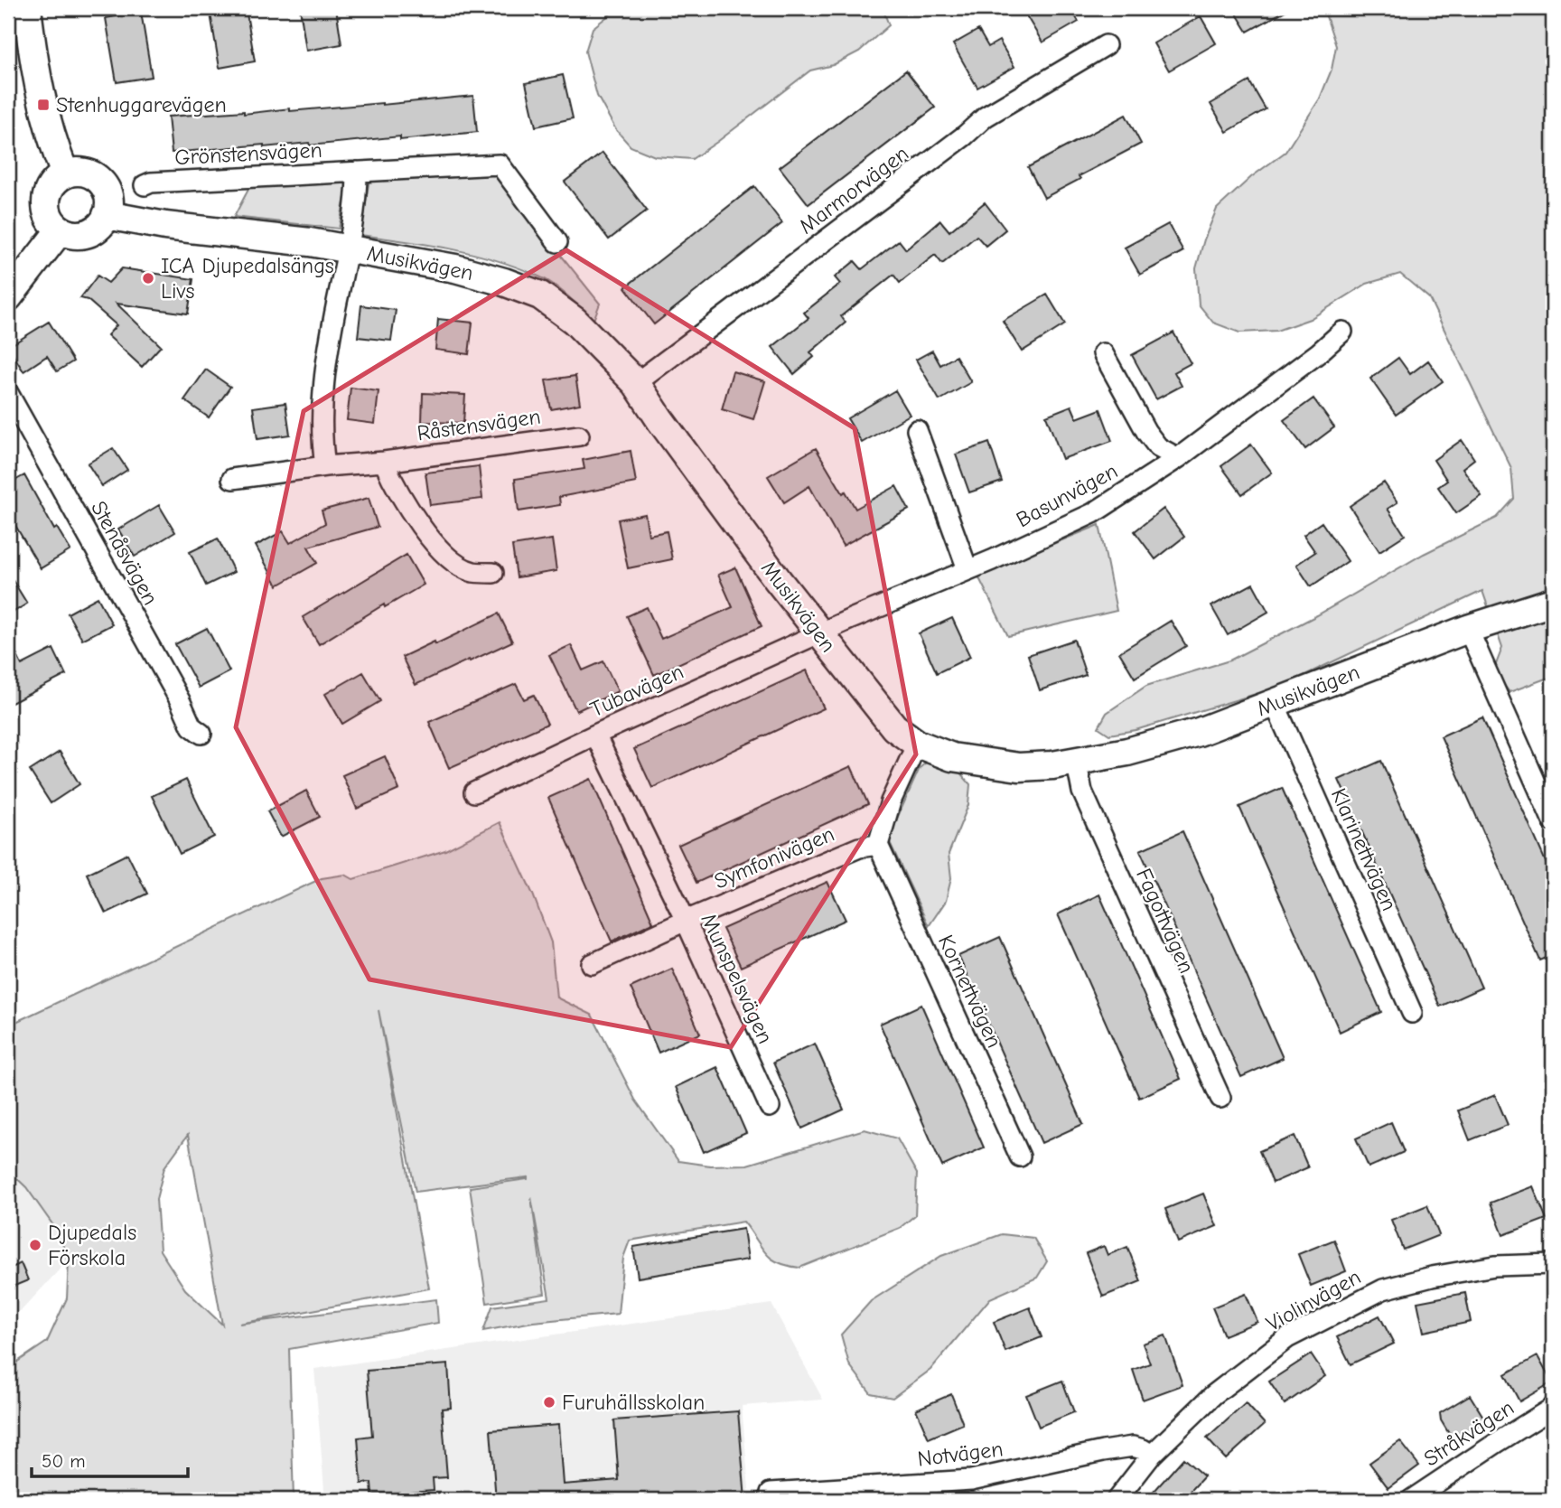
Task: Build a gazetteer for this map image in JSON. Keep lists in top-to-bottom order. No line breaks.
{"streets":{"street":["Grönstensvägen","Marmorvägen","Musikvägen","Råstensvägen","Basunvägen","Stenåsvägen","Tubavägen","Klarinettvägen","Symfonivägen","Fagottvägen","Munspelsvägen","Kornettvägen","Violinvägen","Stråkvägen","Notvägen"]},"crossings":[["Marmorvägen","Musikvägen"],["Musikvägen","Basunvägen"],["Musikvägen","Tubavägen"],["Musikvägen","Klarinettvägen"],["Musikvägen","Fagottvägen"],["Basunvägen","Tubavägen"],["Tubavägen","Munspelsvägen"],["Symfonivägen","Munspelsvägen"],["Symfonivägen","Kornettvägen"],["Violinvägen","Notvägen"]],"places":{"transit":["Stenhuggarevägen"],"other":["ICA Djupedalsängs Livs","Djupedals Förskola","Furuhällsskolan"]},"scale_bar":"50 m"}
